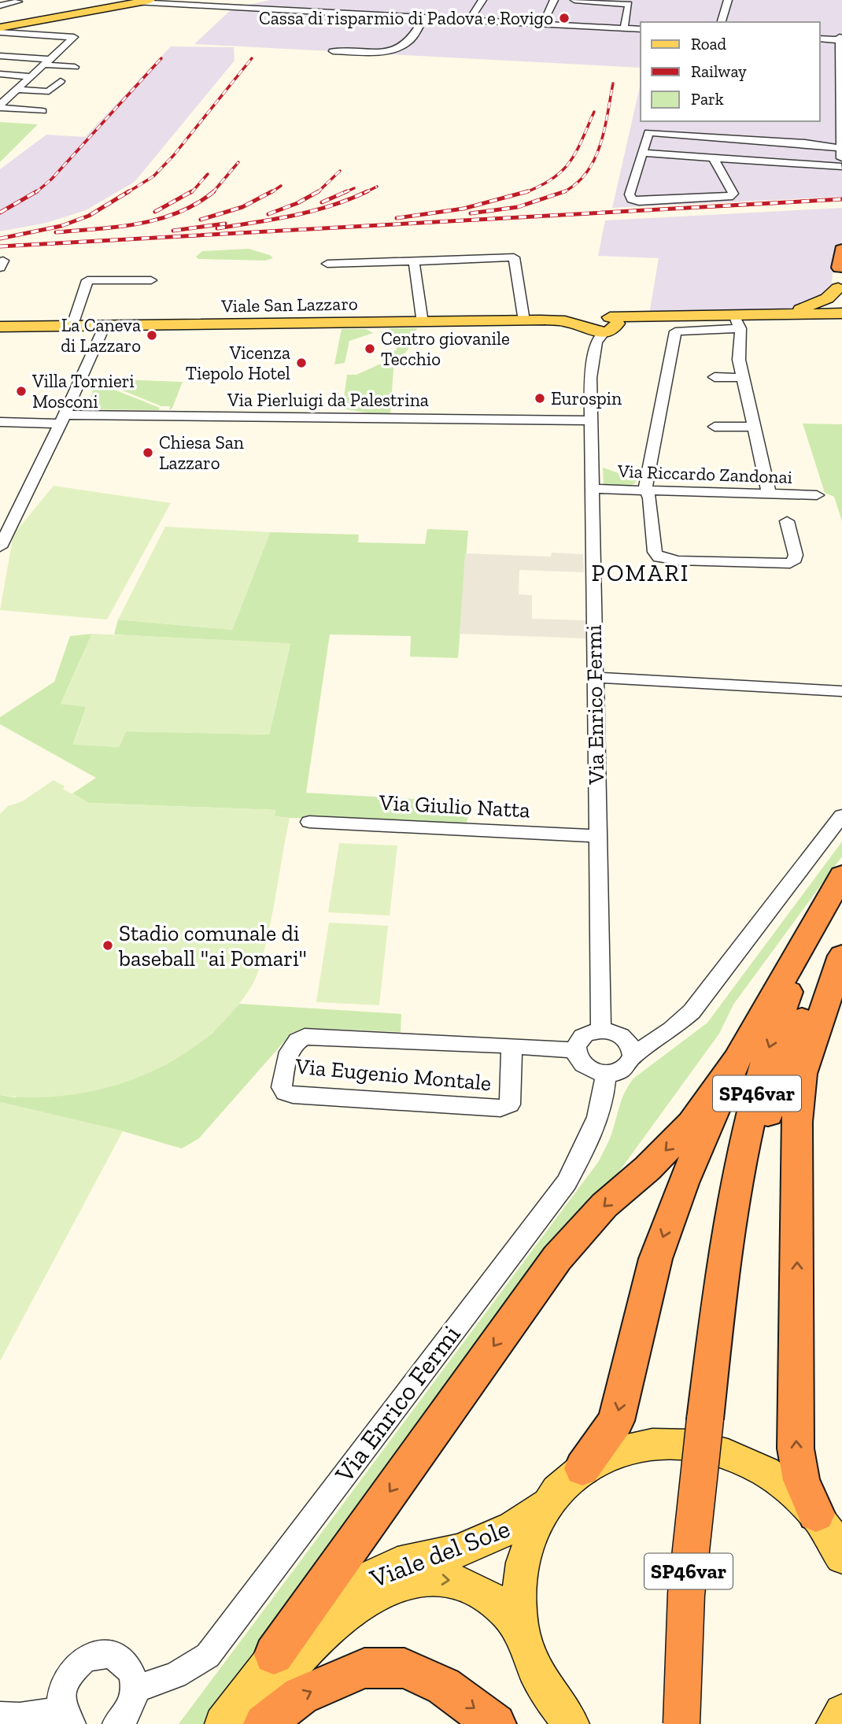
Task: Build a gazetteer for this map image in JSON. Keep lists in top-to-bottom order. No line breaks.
{"streets":{"highway":["SP46var"],"main road":["Viale San Lazzaro","Viale del Sole"],"street":["Via Pierluigi da Palestrina","Via Riccardo Zandonai","Via Enrico Fermi","Via Giulio Natta","Via Eugenio Montale"]},"crossings":[["Viale San Lazzaro","Via Enrico Fermi"],["Via Pierluigi da Palestrina","Via Enrico Fermi"],["Via Riccardo Zandonai","Via Enrico Fermi"],["Via Enrico Fermi","Via Giulio Natta"],["Via Enrico Fermi","Via Eugenio Montale"]],"districts":["POMARI"],"places":["Cassa di risparmio di Padova e Rovigo","La Caneva di Lazzaro","Centro giovanile Tecchio","Vicenza Tiepolo Hotel","Villa Tornieri Mosconi","Eurospin","Chiesa San Lazzaro","Stadio comunale di baseball \"ai Pomari\""],"legend":["Road","Railway","Park"]}
